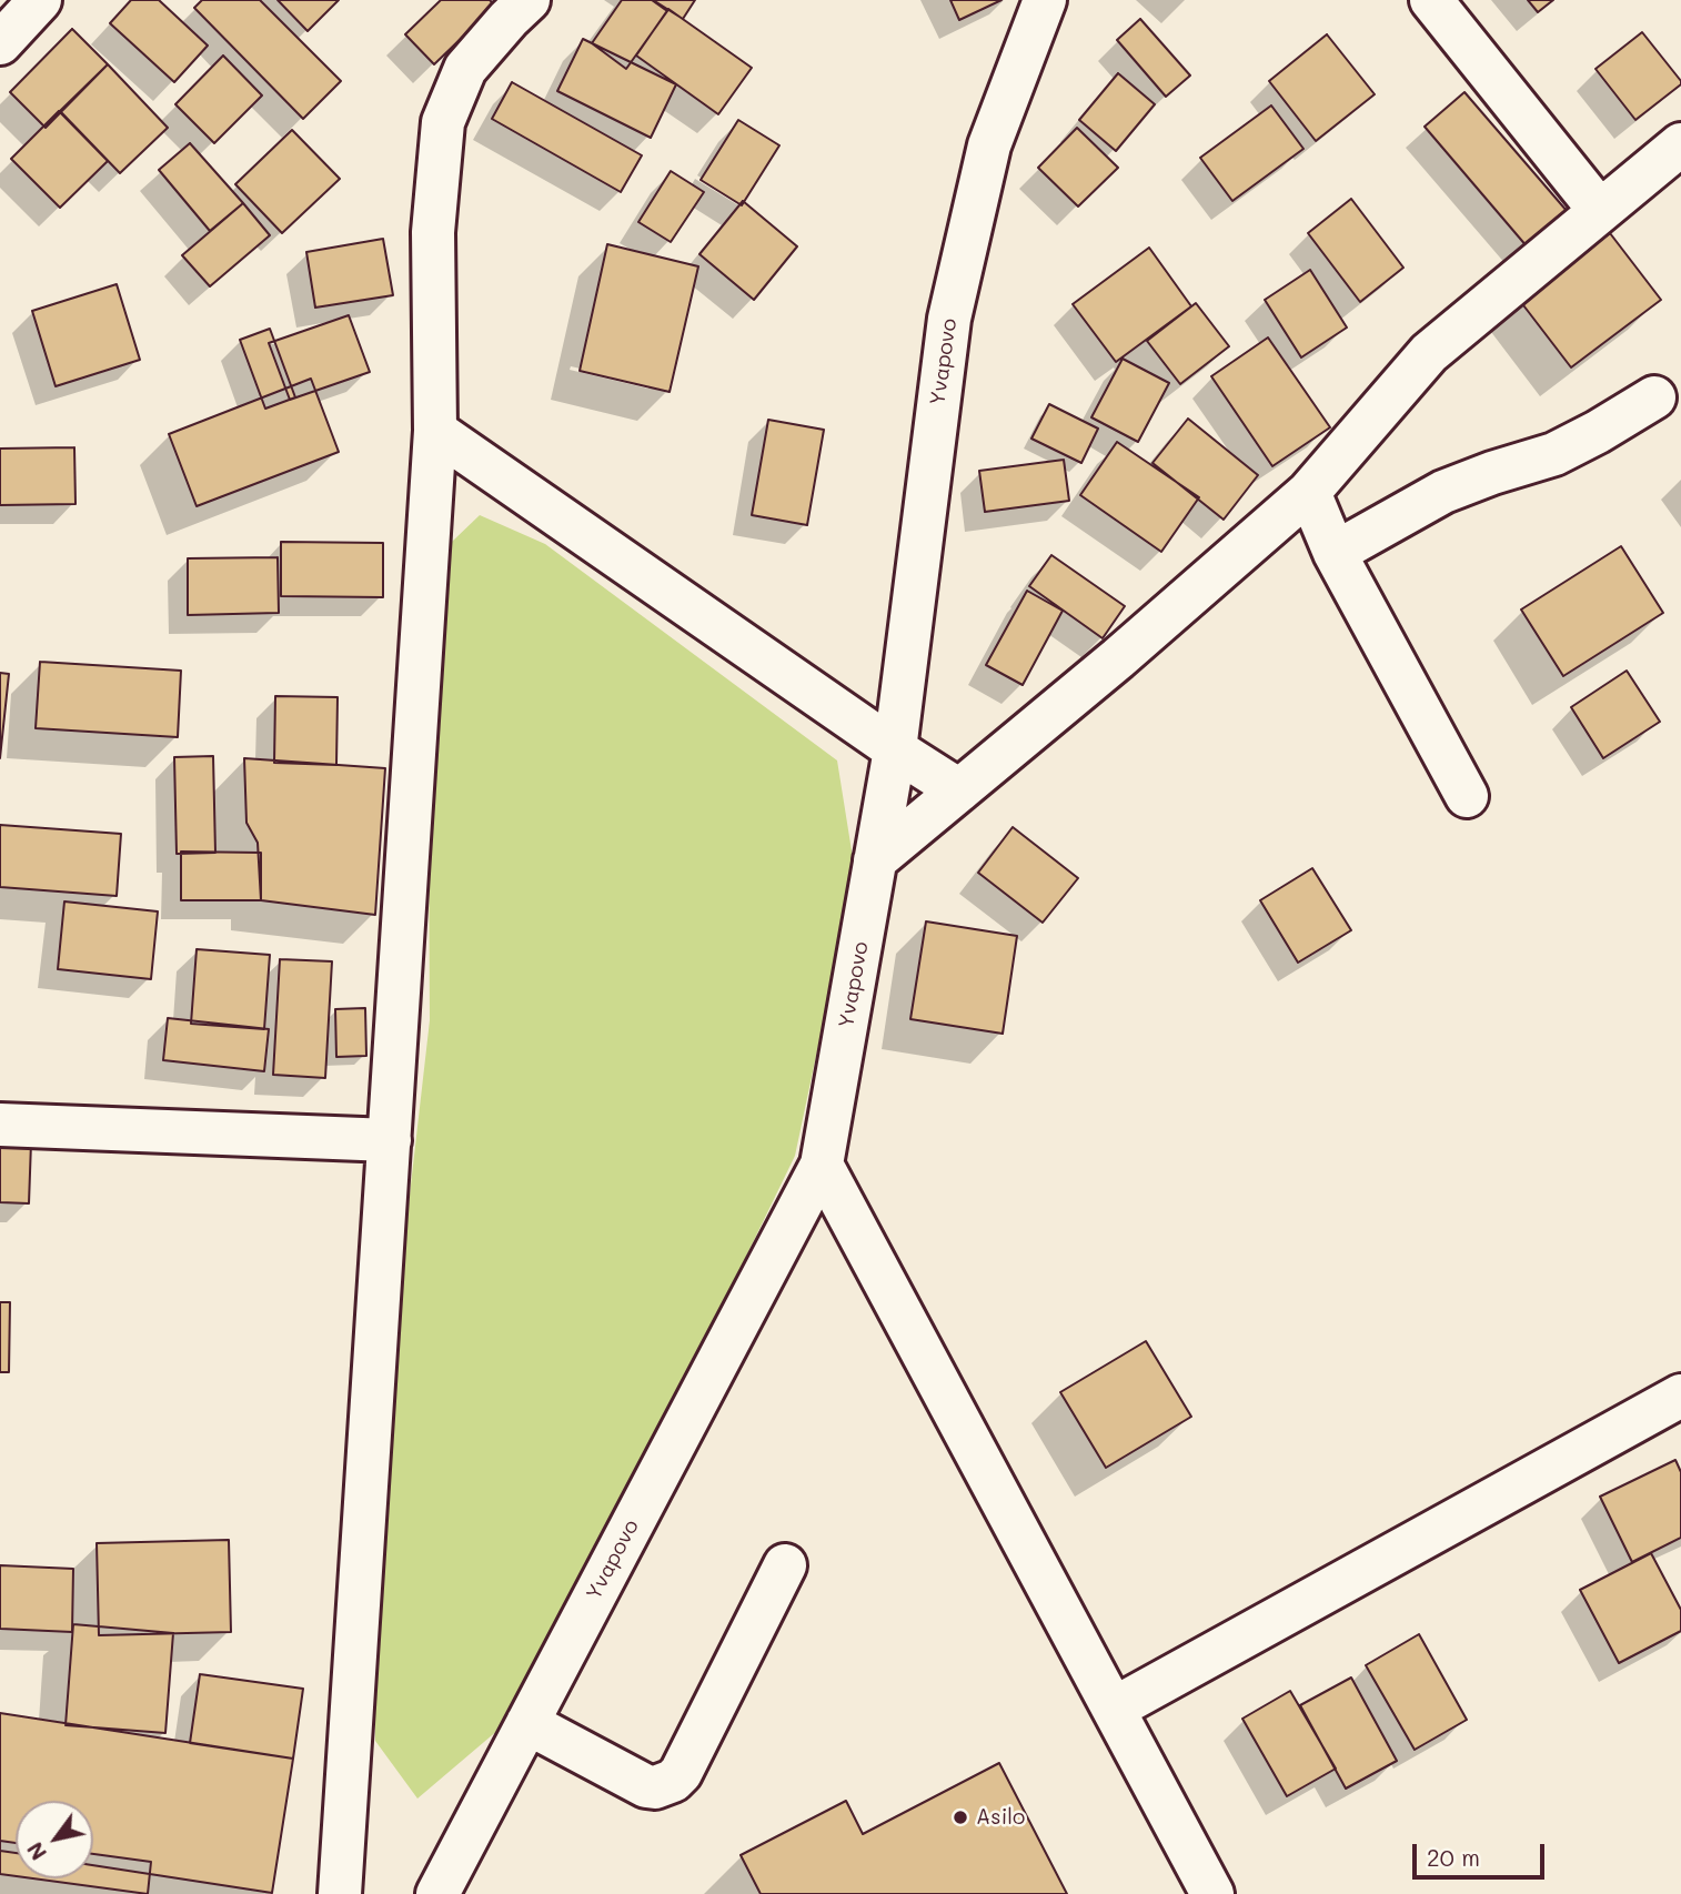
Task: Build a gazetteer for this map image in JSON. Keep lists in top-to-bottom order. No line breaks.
{"streets":{"street":["Yvapovo"]},"places":["Asilo"],"scale_bar":"20 m","north":"bottom left"}
